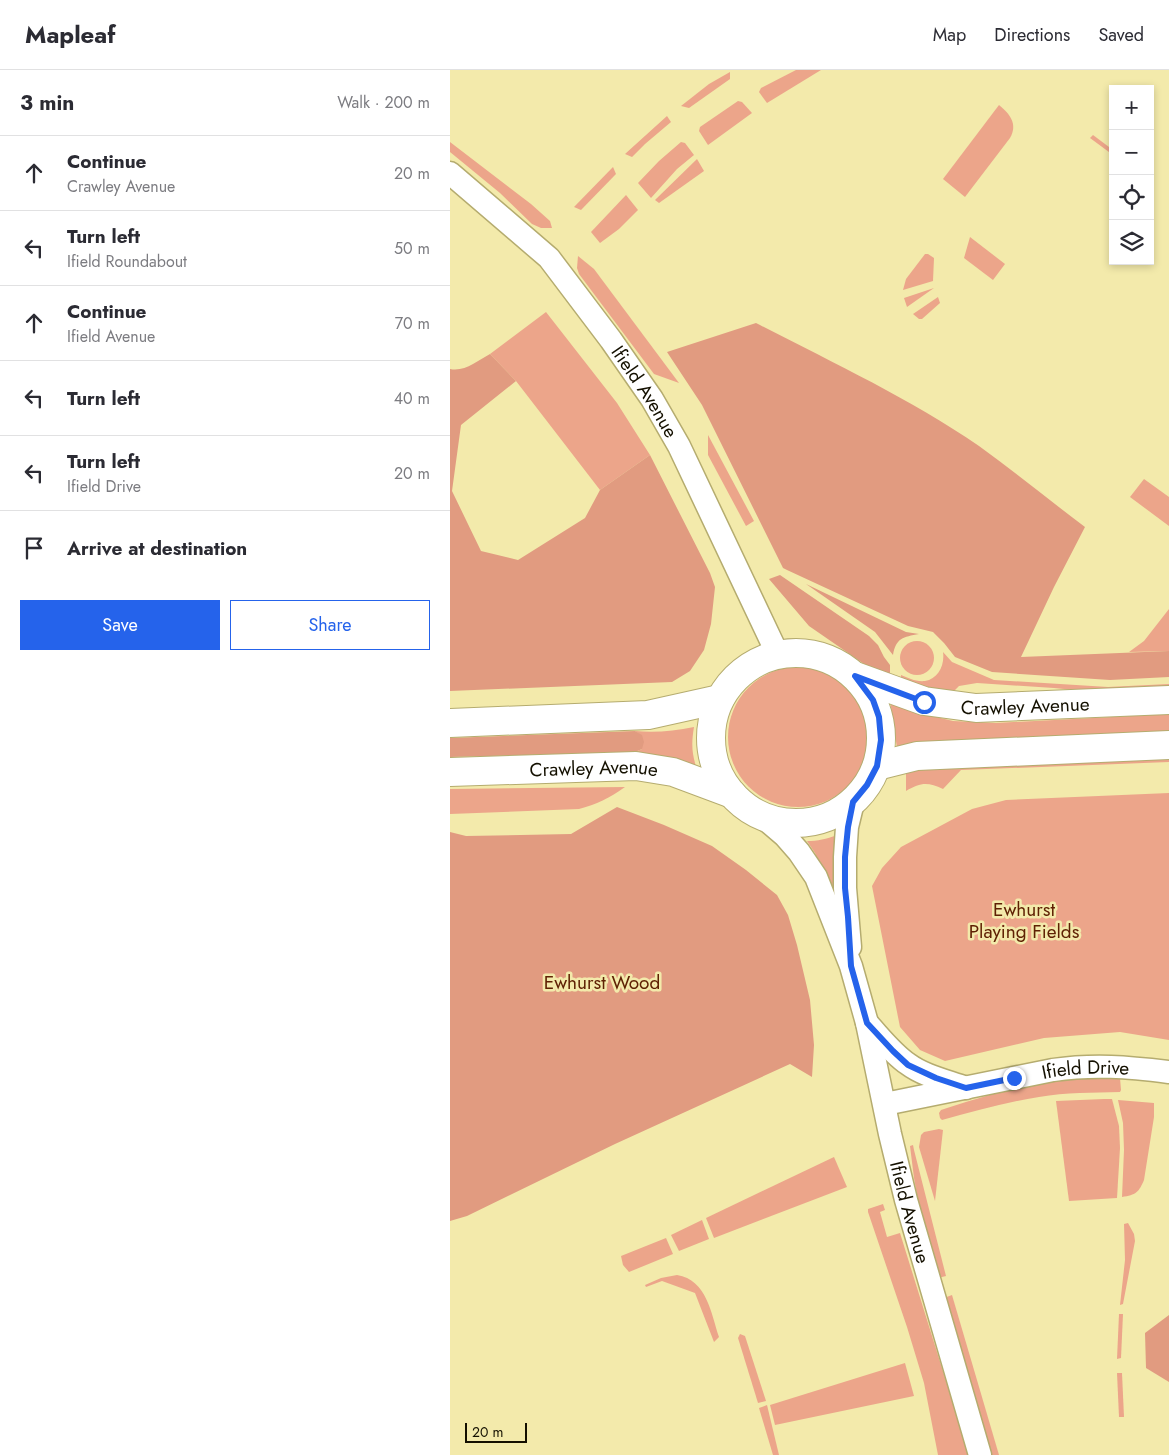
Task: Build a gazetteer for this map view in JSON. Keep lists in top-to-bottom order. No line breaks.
{"streets":{"main road":["Crawley Avenue"],"street":["Ifield Avenue","Ifield Drive"]},"crossings":[["Ifield Avenue","Crawley Avenue"],["Ifield Avenue","Ifield Drive"]],"parks":["Ewhurst Playing Fields","Ewhurst Wood"],"scale_bar":"20 m","page":{"header":"Mapleaf","nav":["Map","Directions","Saved"],"heading":["3 min","Walk · 200 m"],"map_buttons":["+","−"],"list":[["Continue","Crawley Avenue","20 m"],["Turn left","Ifield Roundabout","50 m"],["Continue","Ifield Avenue","70 m"],["Turn left","40 m"],["Turn left","Ifield Drive","20 m"],"Arrive at destination"],"buttons":["Save","Share"],"scale":"20 m"}}
